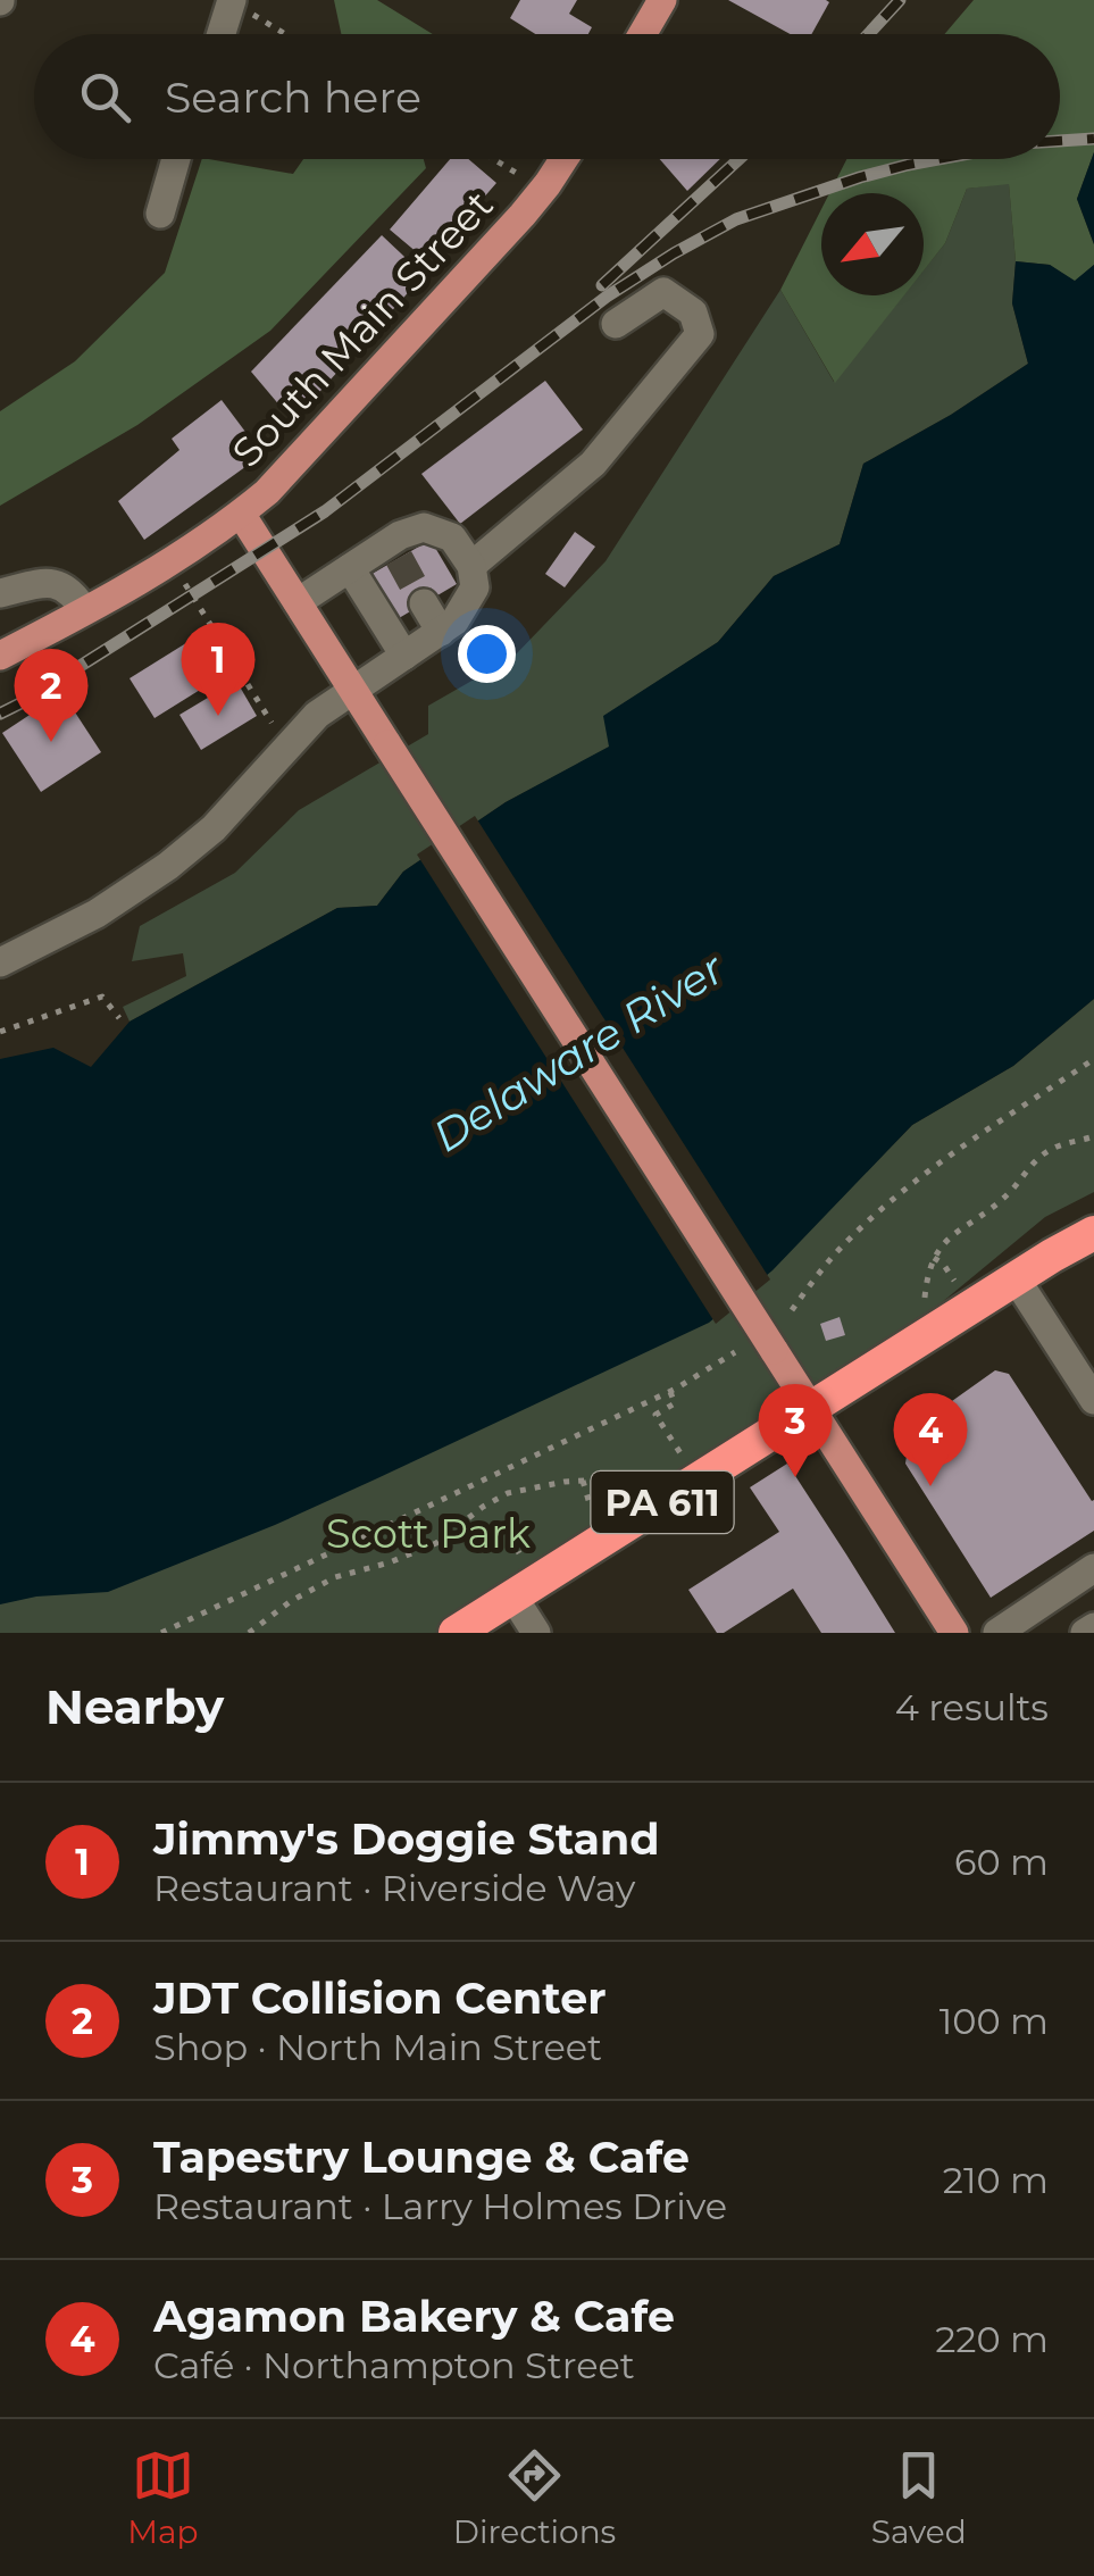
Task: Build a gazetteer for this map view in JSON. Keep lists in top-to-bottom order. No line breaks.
{"streets":{"highway":["PA 611"],"main road":["South Main Street"]},"water":["Delaware River"],"parks":["Scott Park"],"north":"bottom left","page":{"search":"Search here","pins":["1","2","3","4"],"heading":["Nearby","4 results"],"list":[{"mark":"1","name":"Jimmy's Doggie Stand","note":"Restaurant · Riverside Way","value":"60 m"},{"mark":"2","name":"JDT Collision Center","note":"Shop · North Main Street","value":"100 m"},{"mark":"3","name":"Tapestry Lounge & Cafe","note":"Restaurant · Larry Holmes Drive","value":"210 m"},{"mark":"4","name":"Agamon Bakery & Cafe","note":"Café · Northampton Street","value":"220 m"}],"nav":["Map","Directions","Saved"]}}
